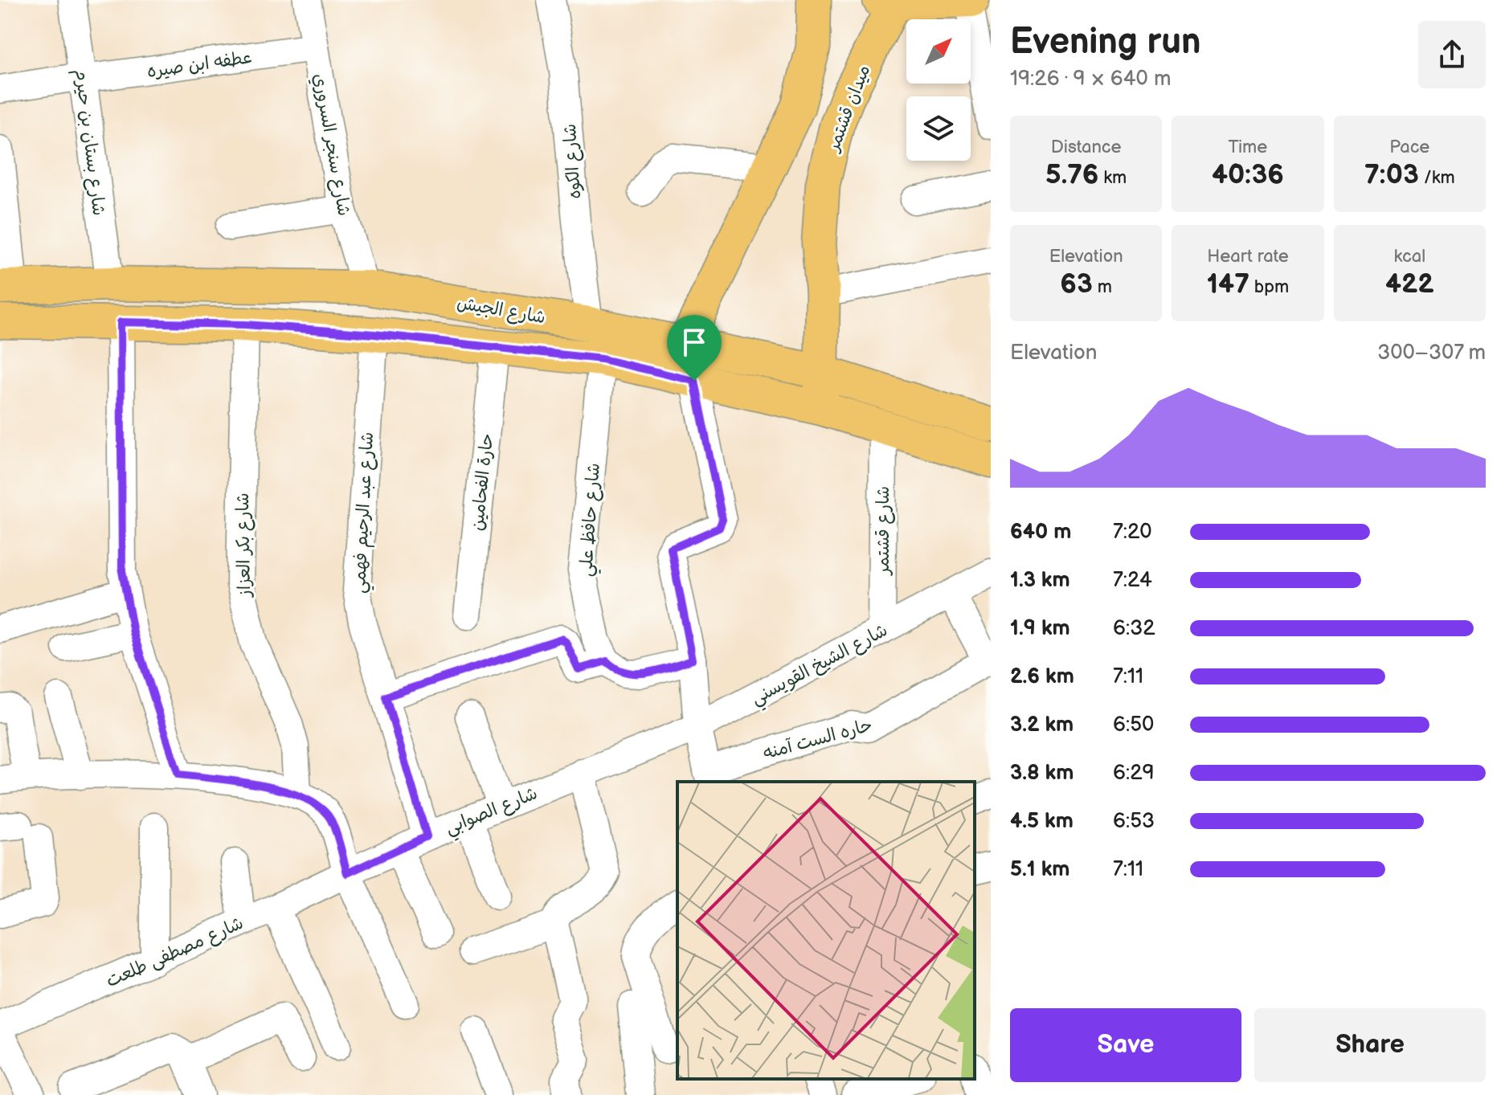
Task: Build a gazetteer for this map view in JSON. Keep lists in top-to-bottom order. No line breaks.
{"streets":{"main road":["ميدان قشتمر","شارع الجيش"],"street":["عطفه ابن صيره","شارع بستان بن حيرم","شارع سنجر السروري","شارع الكوه","حارة الفحامين","شارع عبد الرحيم فهمي","شارع حافظ علي","شارع قشتمر","شارع بكر العزاز","شارع الشيخ القويسني","حاره الست آمنه","شارع الصوابي","شارع مصطفى طلعت"]},"crossings":[["عطفه ابن صيره","شارع بستان بن حيرم"],["عطفه ابن صيره","شارع سنجر السروري"],["ميدان قشتمر","شارع الجيش"],["شارع بستان بن حيرم","شارع الجيش"],["شارع سنجر السروري","شارع الجيش"],["شارع الكوه","شارع الجيش"],["شارع الجيش","حارة الفحامين"],["شارع الجيش","شارع عبد الرحيم فهمي"],["شارع الجيش","شارع حافظ علي"],["شارع الجيش","شارع قشتمر"],["شارع الجيش","شارع بكر العزاز"],["شارع عبد الرحيم فهمي","شارع الصوابي"],["شارع قشتمر","شارع الشيخ القويسني"],["شارع الشيخ القويسني","شارع الصوابي"],["شارع الصوابي","شارع مصطفى طلعت"]],"north":"top right","page":{"heading":["Evening run","19:26 · 9 × 640 m"],"stats":[["Distance","5.76 km"],["Time","40:36"],["Pace","7:03 /km"],["Elevation","63 m"],["Heart rate","147 bpm"],["kcal","422"]],"chart":["Elevation","300–307 m"],"list":[{"name":"640 m","note":"7:20"},{"name":"1.3 km","note":"7:24"},{"name":"1.9 km","note":"6:32"},{"name":"2.6 km","note":"7:11"},{"name":"3.2 km","note":"6:50"},{"name":"3.8 km","note":"6:29"},{"name":"4.5 km","note":"6:53"},{"name":"5.1 km","note":"7:11"}],"buttons":["Save","Share"]}}
